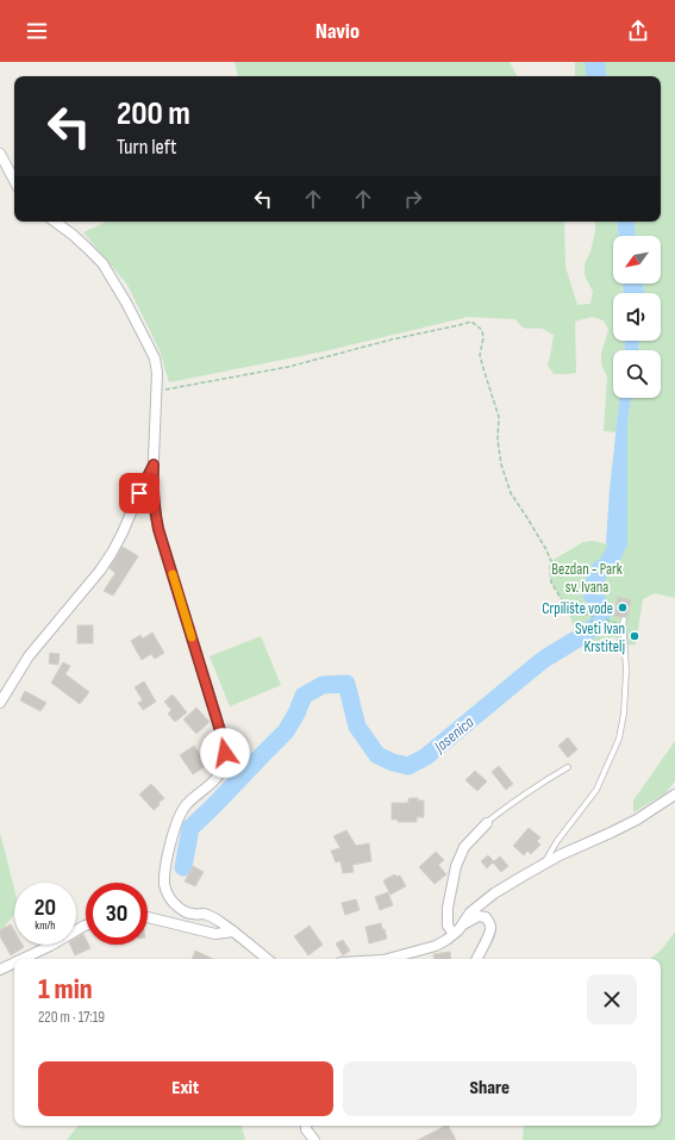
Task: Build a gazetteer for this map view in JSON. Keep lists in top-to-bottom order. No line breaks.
{"water":["Jasenica"],"parks":["Bezdan - Park sv. Ivana"],"places":["Crpilište vode","Sveti Ivan Krstitelj"],"north":"bottom left","page":{"header":"Navio","turn":["200 m","Turn left"],"speed":"20 km/h","limit":"30","heading":["1 min","220 m · 17:19"],"buttons":["Exit","Share"]}}
